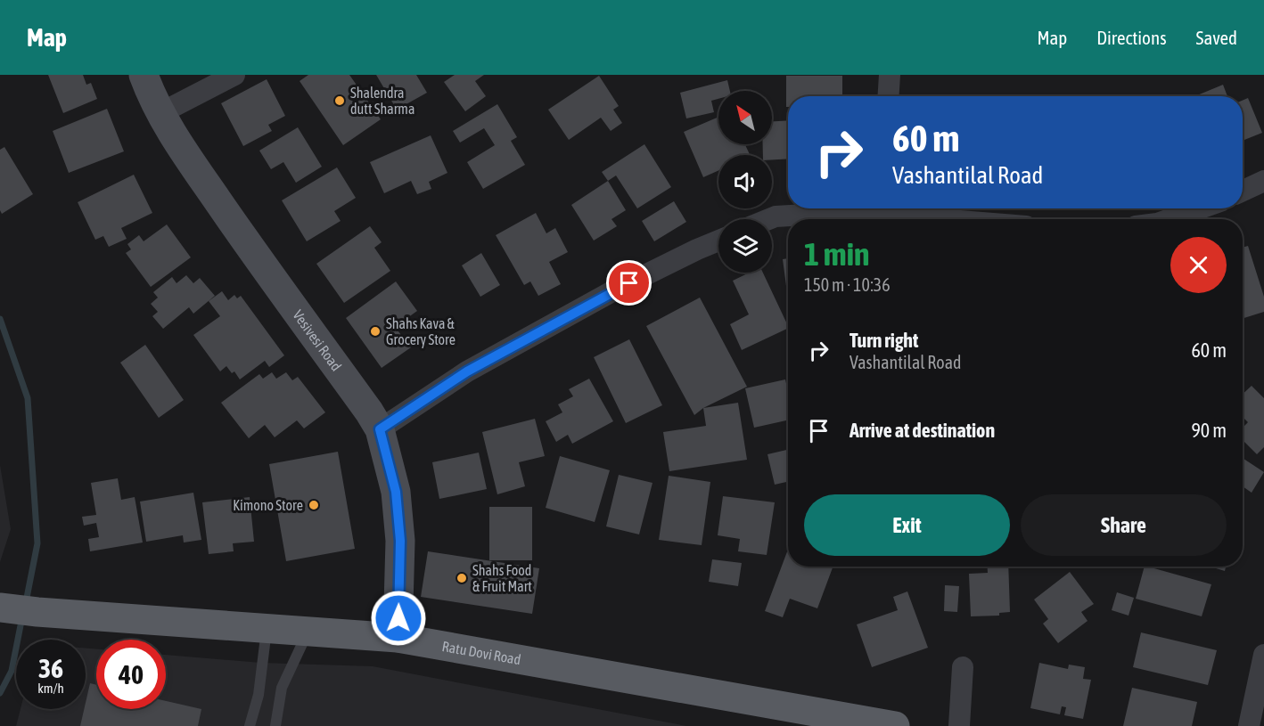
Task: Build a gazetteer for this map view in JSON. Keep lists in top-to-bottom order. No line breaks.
{"streets":{"main road":["Ratu Dovi Road"],"street":["Vesivesi Road"]},"crossings":[["Vesivesi Road","Ratu Dovi Road"]],"places":["Shalendra dutt Sharma","Shahs Kava & Grocery Store","Kimono Store","Shahs Food & Fruit Mart"],"north":"top left","page":{"header":"Map","nav":["Map","Directions","Saved"],"turn":["60 m","Vashantilal Road"],"heading":["1 min","150 m · 10:36"],"list":[{"name":"Turn right","note":"Vashantilal Road","value":"60 m"},{"name":"Arrive at destination","value":"90 m"}],"buttons":["Exit","Share"],"speed":"36 km/h","limit":"40"}}
